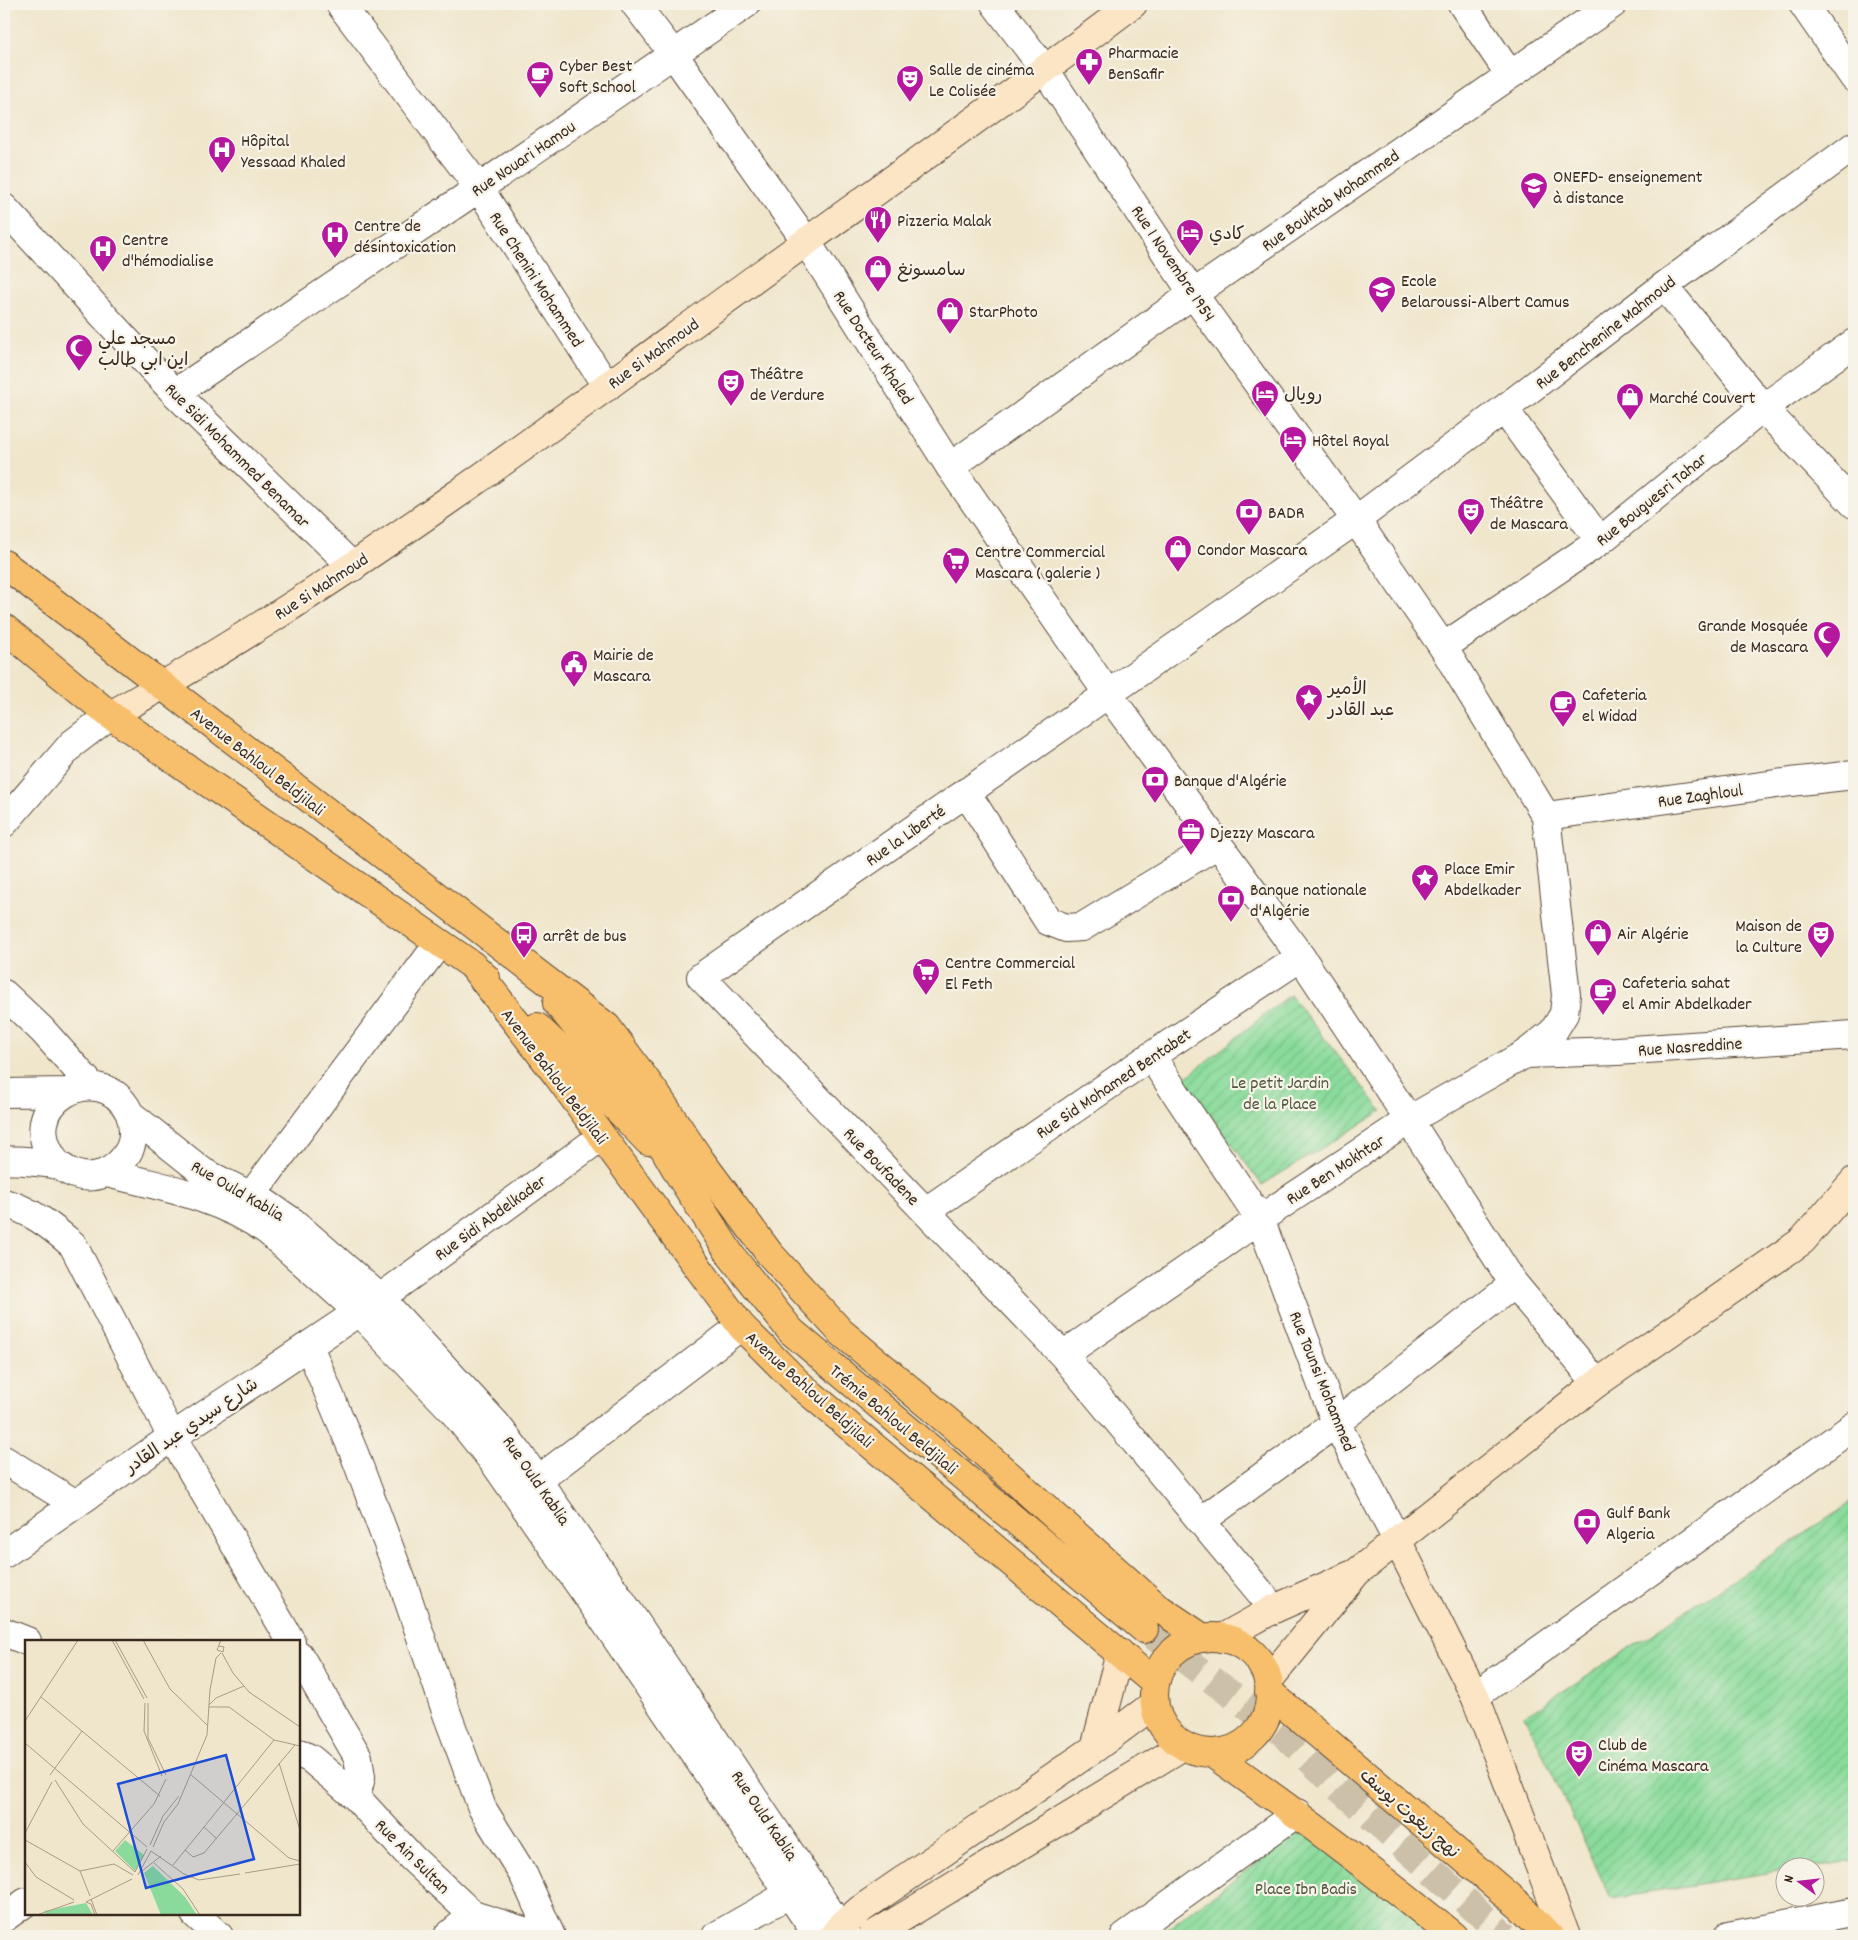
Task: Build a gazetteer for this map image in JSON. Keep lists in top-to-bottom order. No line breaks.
{"streets":{"main road":["Rue Si Mahmoud","Avenue Bahloul Beldjilali","Trémie Bahloul Beldjilali","نهج زيغوت يوسف"],"street":["Rue Nouari Hamou","Rue Bouktab Mohammed","Rue 1 Novembre 1954","Rue Chenini Mohammed","Rue Benchenine Mahmoud","Rue Docteur Khaled","Rue Sidi Mohammed Benamar","Rue Bouguesri Tahar","Rue Zaghloul","Rue la Liberté","Rue Nasreddine","Rue Sid Mohamed Bentabet","Rue Boufadene","Rue Ben Mokhtar","Rue Ould Kablia","Rue Sidi Abdelkader","Rue Tounsi Mohammed","شارع سيدي عبد القادر","Rue Ain Sultan"]},"crossings":[["Rue Nouari Hamou","Rue Chenini Mohammed"],["Rue Nouari Hamou","Rue Docteur Khaled"],["Rue Nouari Hamou","Rue Sidi Mohammed Benamar"],["Rue Bouktab Mohammed","Rue 1 Novembre 1954"],["Rue Bouktab Mohammed","Rue Docteur Khaled"],["Rue 1 Novembre 1954","Rue Benchenine Mahmoud"],["Rue 1 Novembre 1954","Rue Si Mahmoud"],["Rue 1 Novembre 1954","Rue Bouguesri Tahar"],["Rue 1 Novembre 1954","Rue Zaghloul"],["Rue 1 Novembre 1954","Rue Ben Mokhtar"],["Rue Chenini Mohammed","Rue Si Mahmoud"],["Rue Benchenine Mahmoud","Rue Docteur Khaled"],["Rue Benchenine Mahmoud","Rue la Liberté"],["Rue Docteur Khaled","Rue Si Mahmoud"],["Rue Docteur Khaled","Rue la Liberté"],["Rue Docteur Khaled","Rue Sid Mohamed Bentabet"],["Rue Docteur Khaled","Rue Ben Mokhtar"],["Rue Si Mahmoud","Rue Sidi Mohammed Benamar"],["Rue Si Mahmoud","Avenue Bahloul Beldjilali"],["Avenue Bahloul Beldjilali","Rue Sidi Abdelkader"],["Avenue Bahloul Beldjilali","Trémie Bahloul Beldjilali"],["Avenue Bahloul Beldjilali","نهج زيغوت يوسف"],["Rue Zaghloul","Rue Ben Mokhtar"],["Rue la Liberté","Rue Boufadene"],["Rue Nasreddine","Rue Ben Mokhtar"],["Rue Sid Mohamed Bentabet","Rue Boufadene"],["Rue Sid Mohamed Bentabet","Rue Tounsi Mohammed"],["Rue Boufadene","Rue Ben Mokhtar"],["Rue Ben Mokhtar","Rue Tounsi Mohammed"],["Rue Ould Kablia","Rue Sidi Abdelkader"],["Rue Ould Kablia","شارع سيدي عبد القادر"],["Rue Sidi Abdelkader","شارع سيدي عبد القادر"]],"parks":["Le petit Jardin de la Place","Place Ibn Badis"],"places":{"pharmacy":["Pharmacie BenSafir"],"cafe":["Cyber Best Soft School","Cafeteria el Widad","Cafeteria sahat el Amir Abdelkader"],"theatre":["Salle de cinéma Le Colisée","Théâtre de Verdure","Théâtre de Mascara","Maison de la Culture","Club de Cinéma Mascara"],"hospital":["Hôpital Yessaad Khaled","Centre de désintoxication","Centre d'hémodialise"],"school or university":["ONEFD- enseignement à distance","Ecole Belaroussi-Albert Camus"],"restaurant":["Pizzeria Malak"],"hotel":["كادي","رويال","Hôtel Royal"],"shop":["سامسونغ","StarPhoto","Marché Couvert","Condor Mascara","Air Algérie"],"mosque":["مسجد علي اين ابي طالب","Grande Mosquée de Mascara"],"bank":["BADR","Banque d'Algérie","Banque nationale d'Algérie","Gulf Bank Algeria"],"supermarket":["Centre Commercial Mascara ( galerie )","Centre Commercial El Feth"],"public building":["Mairie de Mascara"],"place":["الأمير عبد القادر","Place Emir Abdelkader"],"office":["Djezzy Mascara"],"bus stop":["arrêt de bus"]},"north":"left"}
